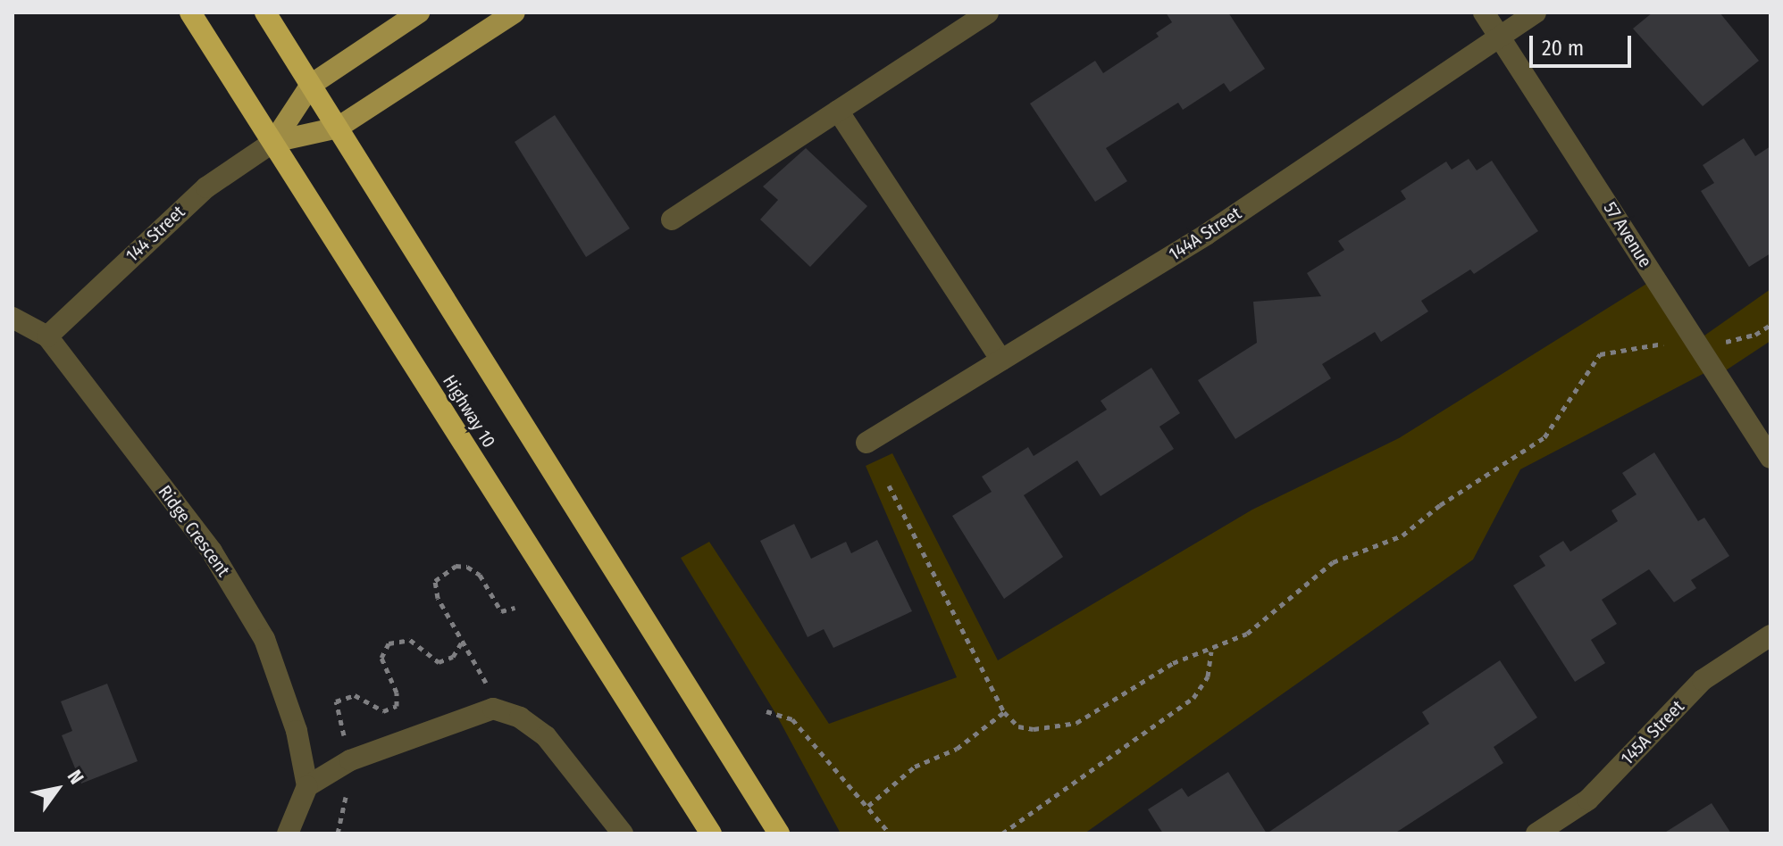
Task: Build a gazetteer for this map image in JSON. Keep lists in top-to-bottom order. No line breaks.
{"streets":{"highway":["Highway 10"],"main road":["144 Street"],"street":["144A Street","57 Avenue","Ridge Crescent","145A Street"]},"crossings":[["144 Street","Highway 10"],["144 Street","Ridge Crescent"],["144A Street","57 Avenue"]],"scale_bar":"20 m","north":"top right"}
